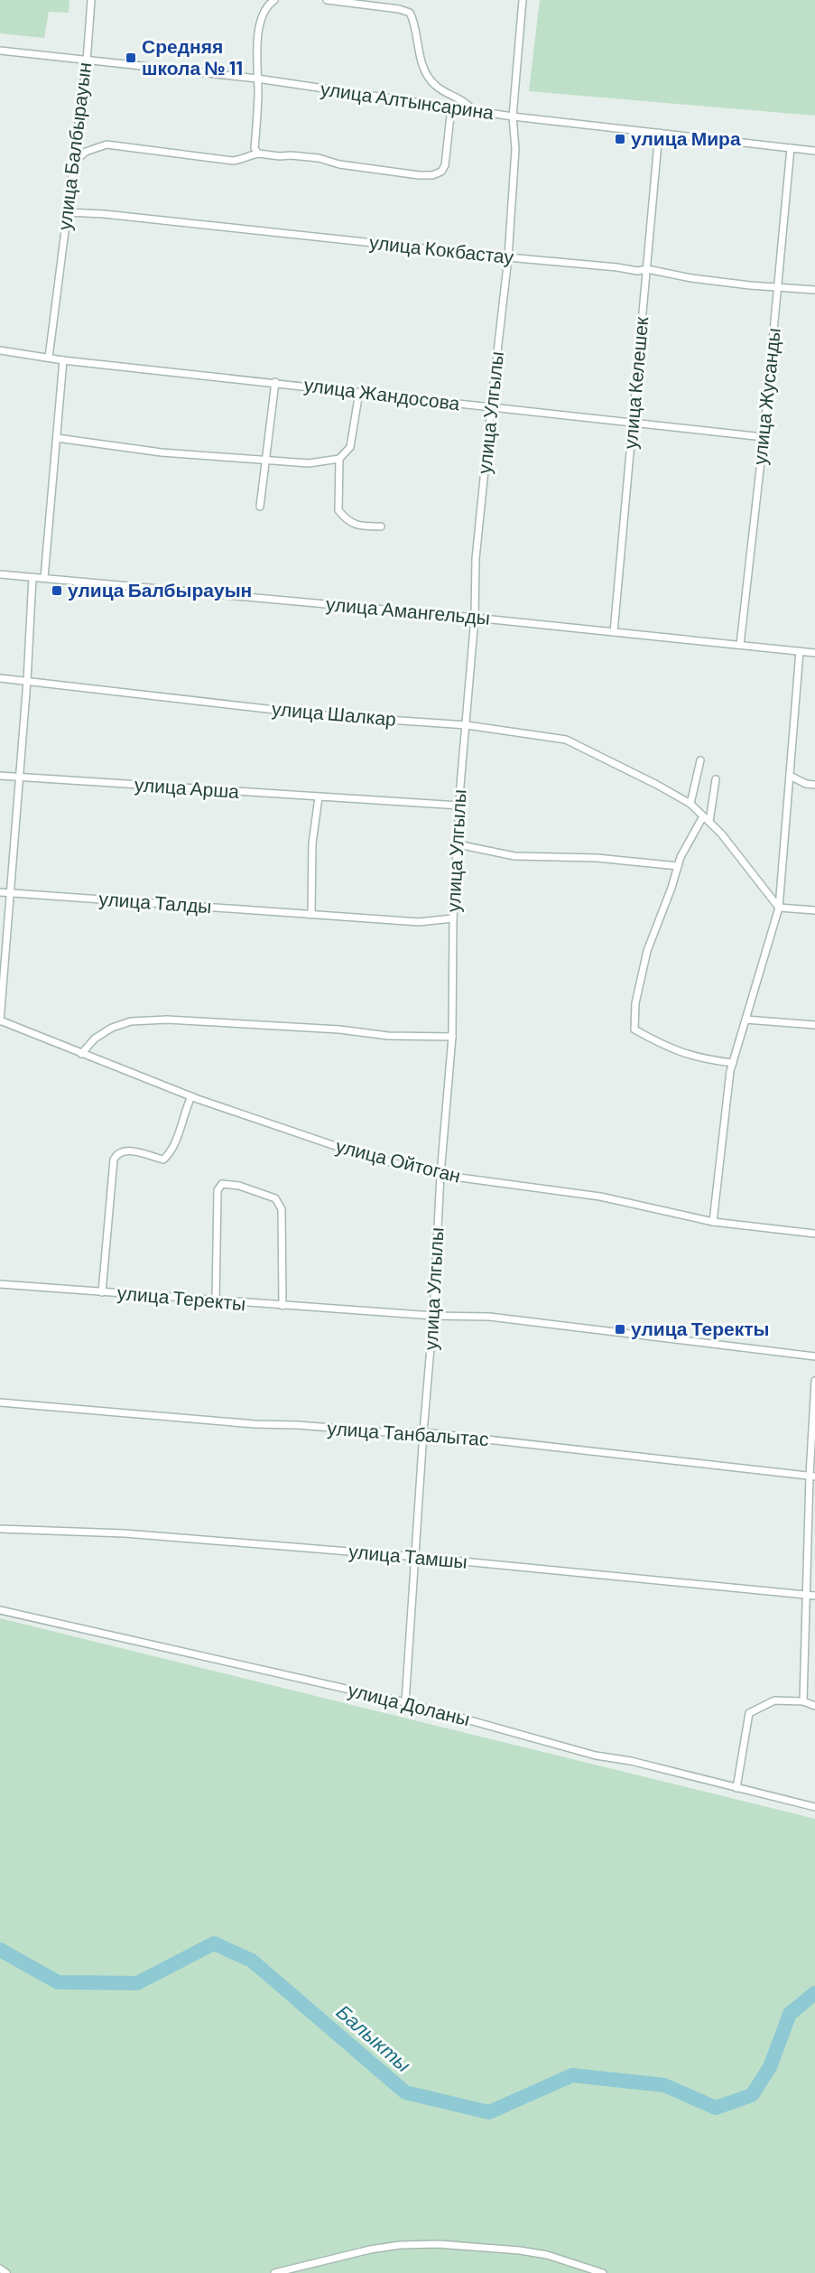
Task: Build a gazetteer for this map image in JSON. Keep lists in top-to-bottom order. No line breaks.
{"streets":{"street":["улица Алтынсарина","улица Балбырауын","улица Кокбастау","улица Келешек","улица Жандосова","улица Жусанды","улица Улгылы","улица Амангельды","улица Шалкар","улица Арша","улица Талды","улица Ойтоган","улица Теректы","улица Танбалытас","улица Тамшы","улица Доланы"]},"crossings":[["улица Алтынсарина","улица Балбырауын"],["улица Алтынсарина","улица Келешек"],["улица Алтынсарина","улица Жусанды"],["улица Алтынсарина","улица Улгылы"],["улица Балбырауын","улица Кокбастау"],["улица Балбырауын","улица Жандосова"],["улица Кокбастау","улица Келешек"],["улица Кокбастау","улица Жусанды"],["улица Кокбастау","улица Улгылы"],["улица Келешек","улица Жандосова"],["улица Келешек","улица Амангельды"],["улица Жандосова","улица Жусанды"],["улица Жандосова","улица Улгылы"],["улица Жусанды","улица Амангельды"],["улица Улгылы","улица Амангельды"],["улица Улгылы","улица Шалкар"],["улица Улгылы","улица Арша"],["улица Улгылы","улица Талды"],["улица Улгылы","улица Ойтоган"],["улица Улгылы","улица Теректы"],["улица Улгылы","улица Танбалытас"],["улица Улгылы","улица Тамшы"],["улица Улгылы","улица Доланы"]],"water":["Балыкты"],"places":{"transit":["Средняя школа № 11","улица Мира","улица Балбырауын","улица Теректы"]}}
